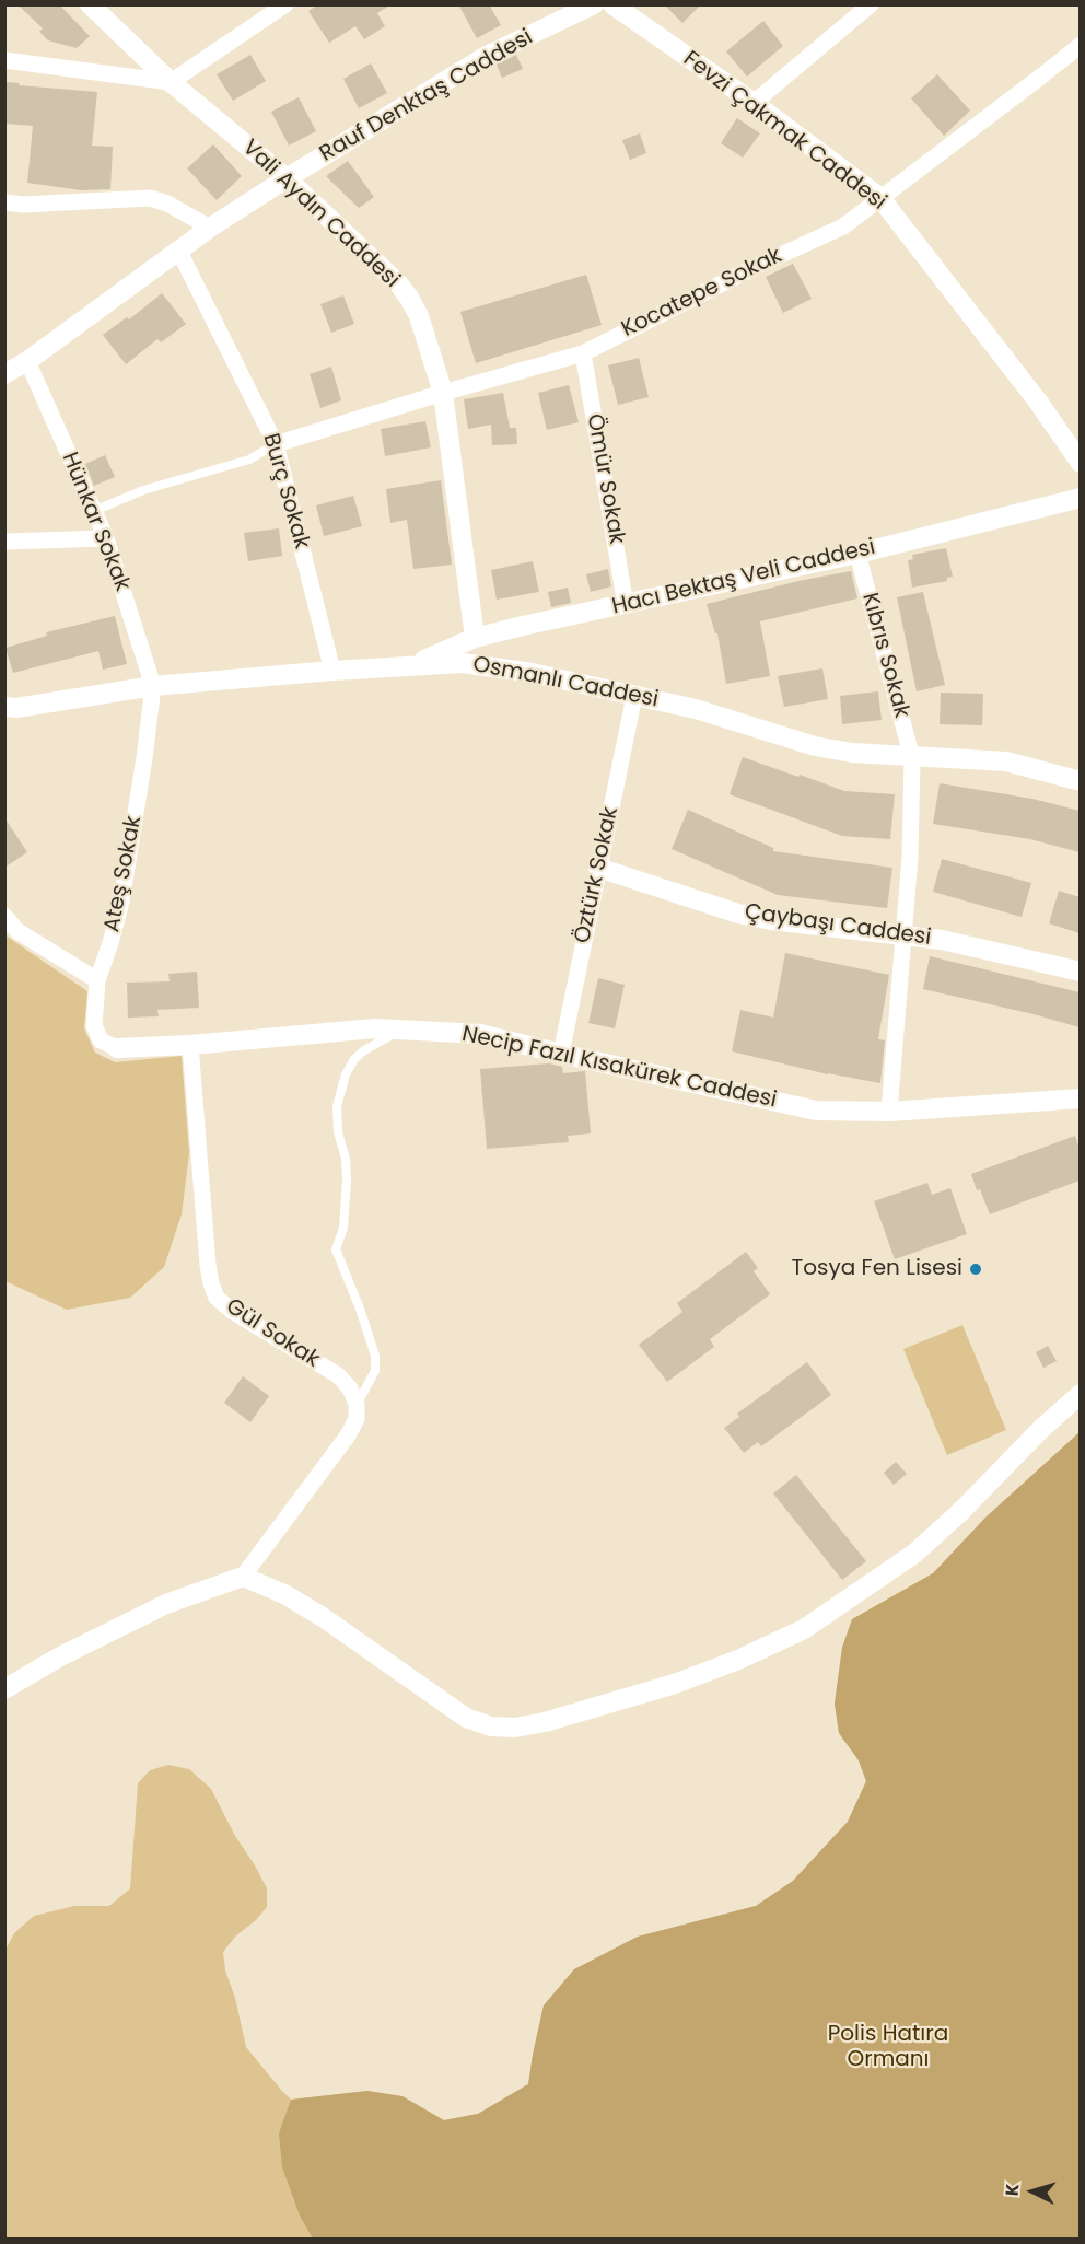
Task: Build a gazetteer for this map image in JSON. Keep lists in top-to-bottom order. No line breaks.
{"streets":{"street":["Rauf Denktaş Caddesi","Fevzi Çakmak Caddesi","Vali Aydın Caddesi","Kocatepe Sokak","Ömür Sokak","Burç Sokak","Hünkar Sokak","Hacı Bektaş Veli Caddesi","Kıbrıs Sokak","Osmanlı Caddesi","Ateş Sokak","Öztürk Sokak","Çaybaşı Caddesi","Necip Fazıl Kısakürek Caddesi","Gül Sokak"]},"crossings":[["Rauf Denktaş Caddesi","Vali Aydın Caddesi"],["Rauf Denktaş Caddesi","Burç Sokak"],["Rauf Denktaş Caddesi","Hünkar Sokak"],["Fevzi Çakmak Caddesi","Kocatepe Sokak"],["Vali Aydın Caddesi","Kocatepe Sokak"],["Vali Aydın Caddesi","Hacı Bektaş Veli Caddesi"],["Kocatepe Sokak","Ömür Sokak"],["Kocatepe Sokak","Burç Sokak"],["Ömür Sokak","Hacı Bektaş Veli Caddesi"],["Burç Sokak","Osmanlı Caddesi"],["Hünkar Sokak","Osmanlı Caddesi"],["Hünkar Sokak","Ateş Sokak"],["Hacı Bektaş Veli Caddesi","Kıbrıs Sokak"],["Hacı Bektaş Veli Caddesi","Osmanlı Caddesi"],["Kıbrıs Sokak","Osmanlı Caddesi"],["Kıbrıs Sokak","Çaybaşı Caddesi"],["Kıbrıs Sokak","Necip Fazıl Kısakürek Caddesi"],["Osmanlı Caddesi","Ateş Sokak"],["Osmanlı Caddesi","Öztürk Sokak"],["Ateş Sokak","Necip Fazıl Kısakürek Caddesi"],["Öztürk Sokak","Çaybaşı Caddesi"],["Öztürk Sokak","Necip Fazıl Kısakürek Caddesi"],["Necip Fazıl Kısakürek Caddesi","Gül Sokak"]],"parks":["Polis Hatıra Ormanı"],"places":["Tosya Fen Lisesi"],"north":"left"}
